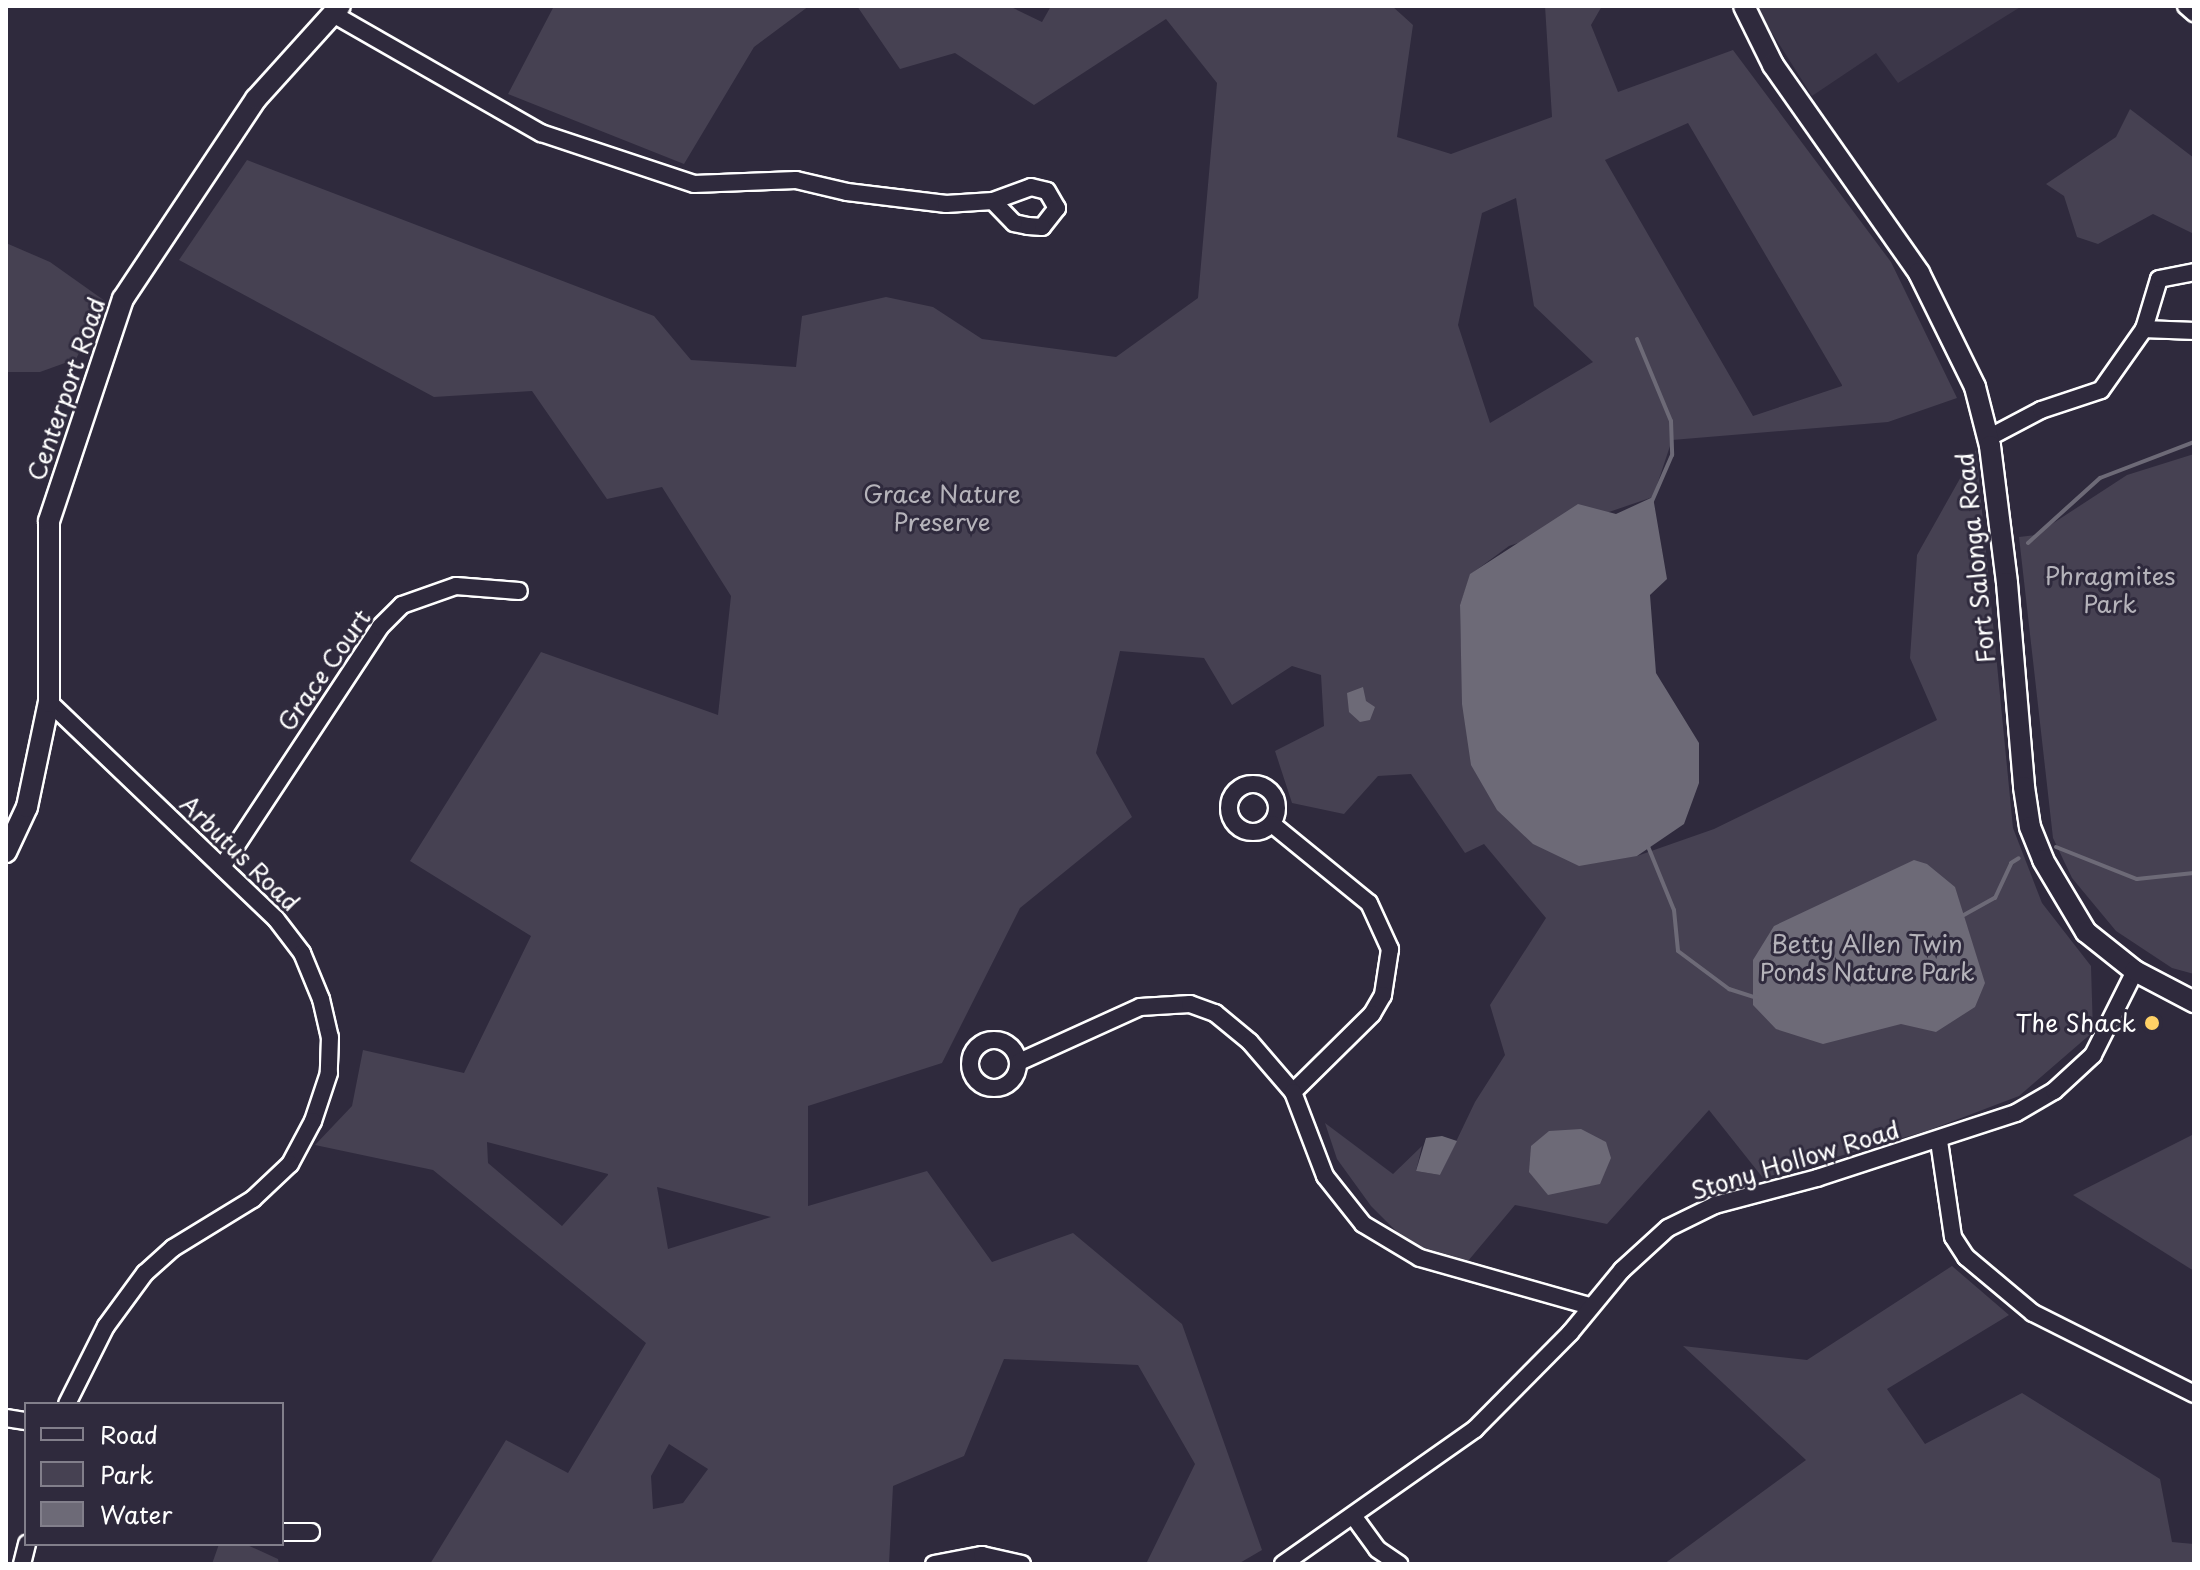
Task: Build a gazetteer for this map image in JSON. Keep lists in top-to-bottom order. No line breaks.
{"streets":{"main road":["Centerport Road","Fort Salonga Road"],"street":["Grace Court","Arbutus Road","Stony Hollow Road"]},"crossings":[["Centerport Road","Arbutus Road"],["Fort Salonga Road","Stony Hollow Road"],["Grace Court","Arbutus Road"]],"parks":["Grace Nature Preserve","Phragmites Park","Betty Allen Twin Ponds Nature Park"],"places":["The Shack"],"legend":["Road","Park","Water"]}
